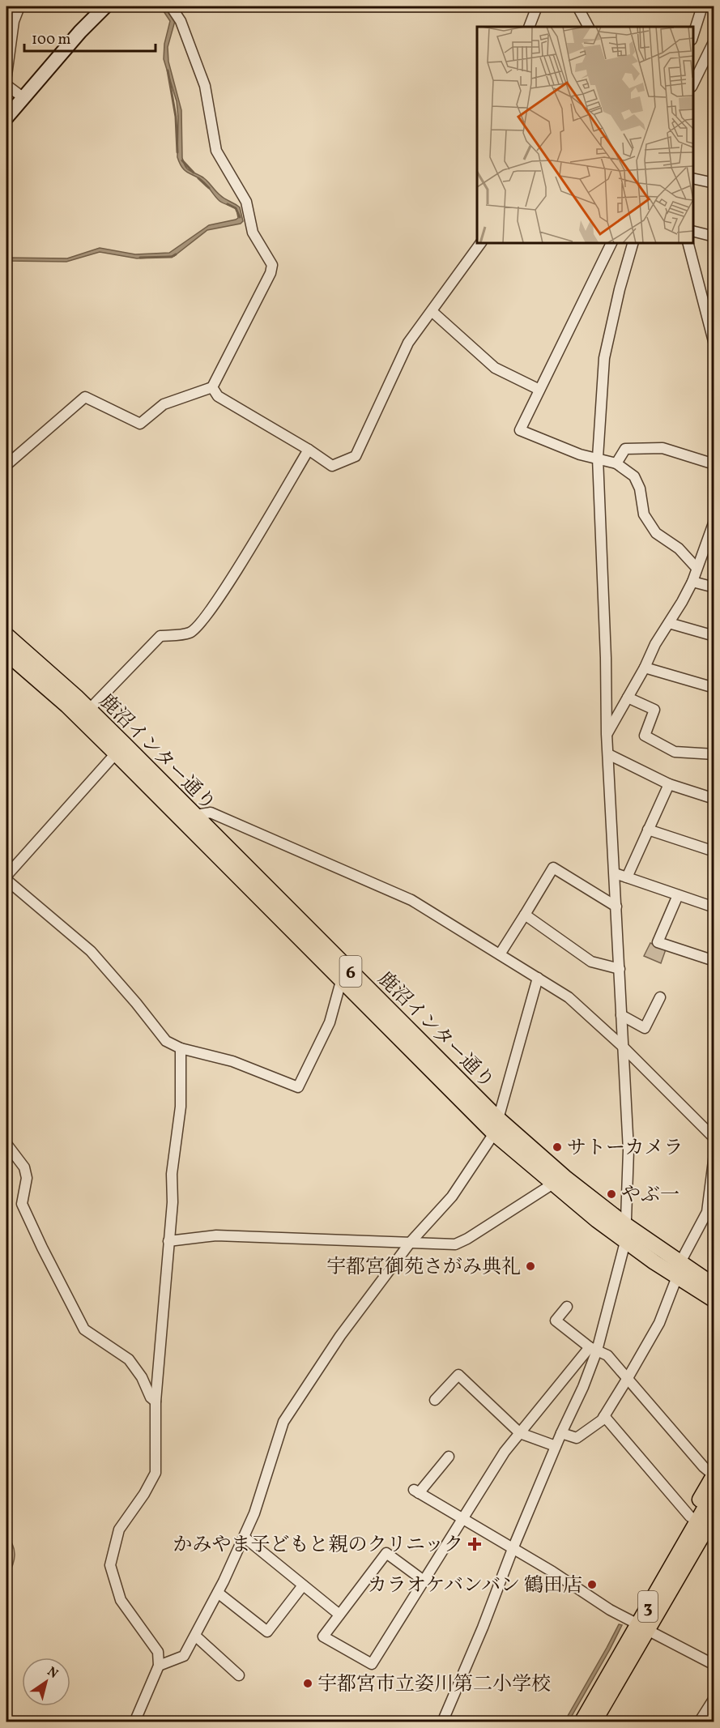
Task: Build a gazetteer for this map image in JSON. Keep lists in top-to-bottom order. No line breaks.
{"streets":{"main road":["鹿沼インター通り","6","3"]},"places":{"other":["サトーカメラ","やぶ一","宇都宮御苑さがみ典礼","カラオケバンバン 鶴田店","宇都宮市立姿川第二小学校"],"health":["かみやま子どもと親のクリニック"]},"scale_bar":"100 m","north":"top right"}
